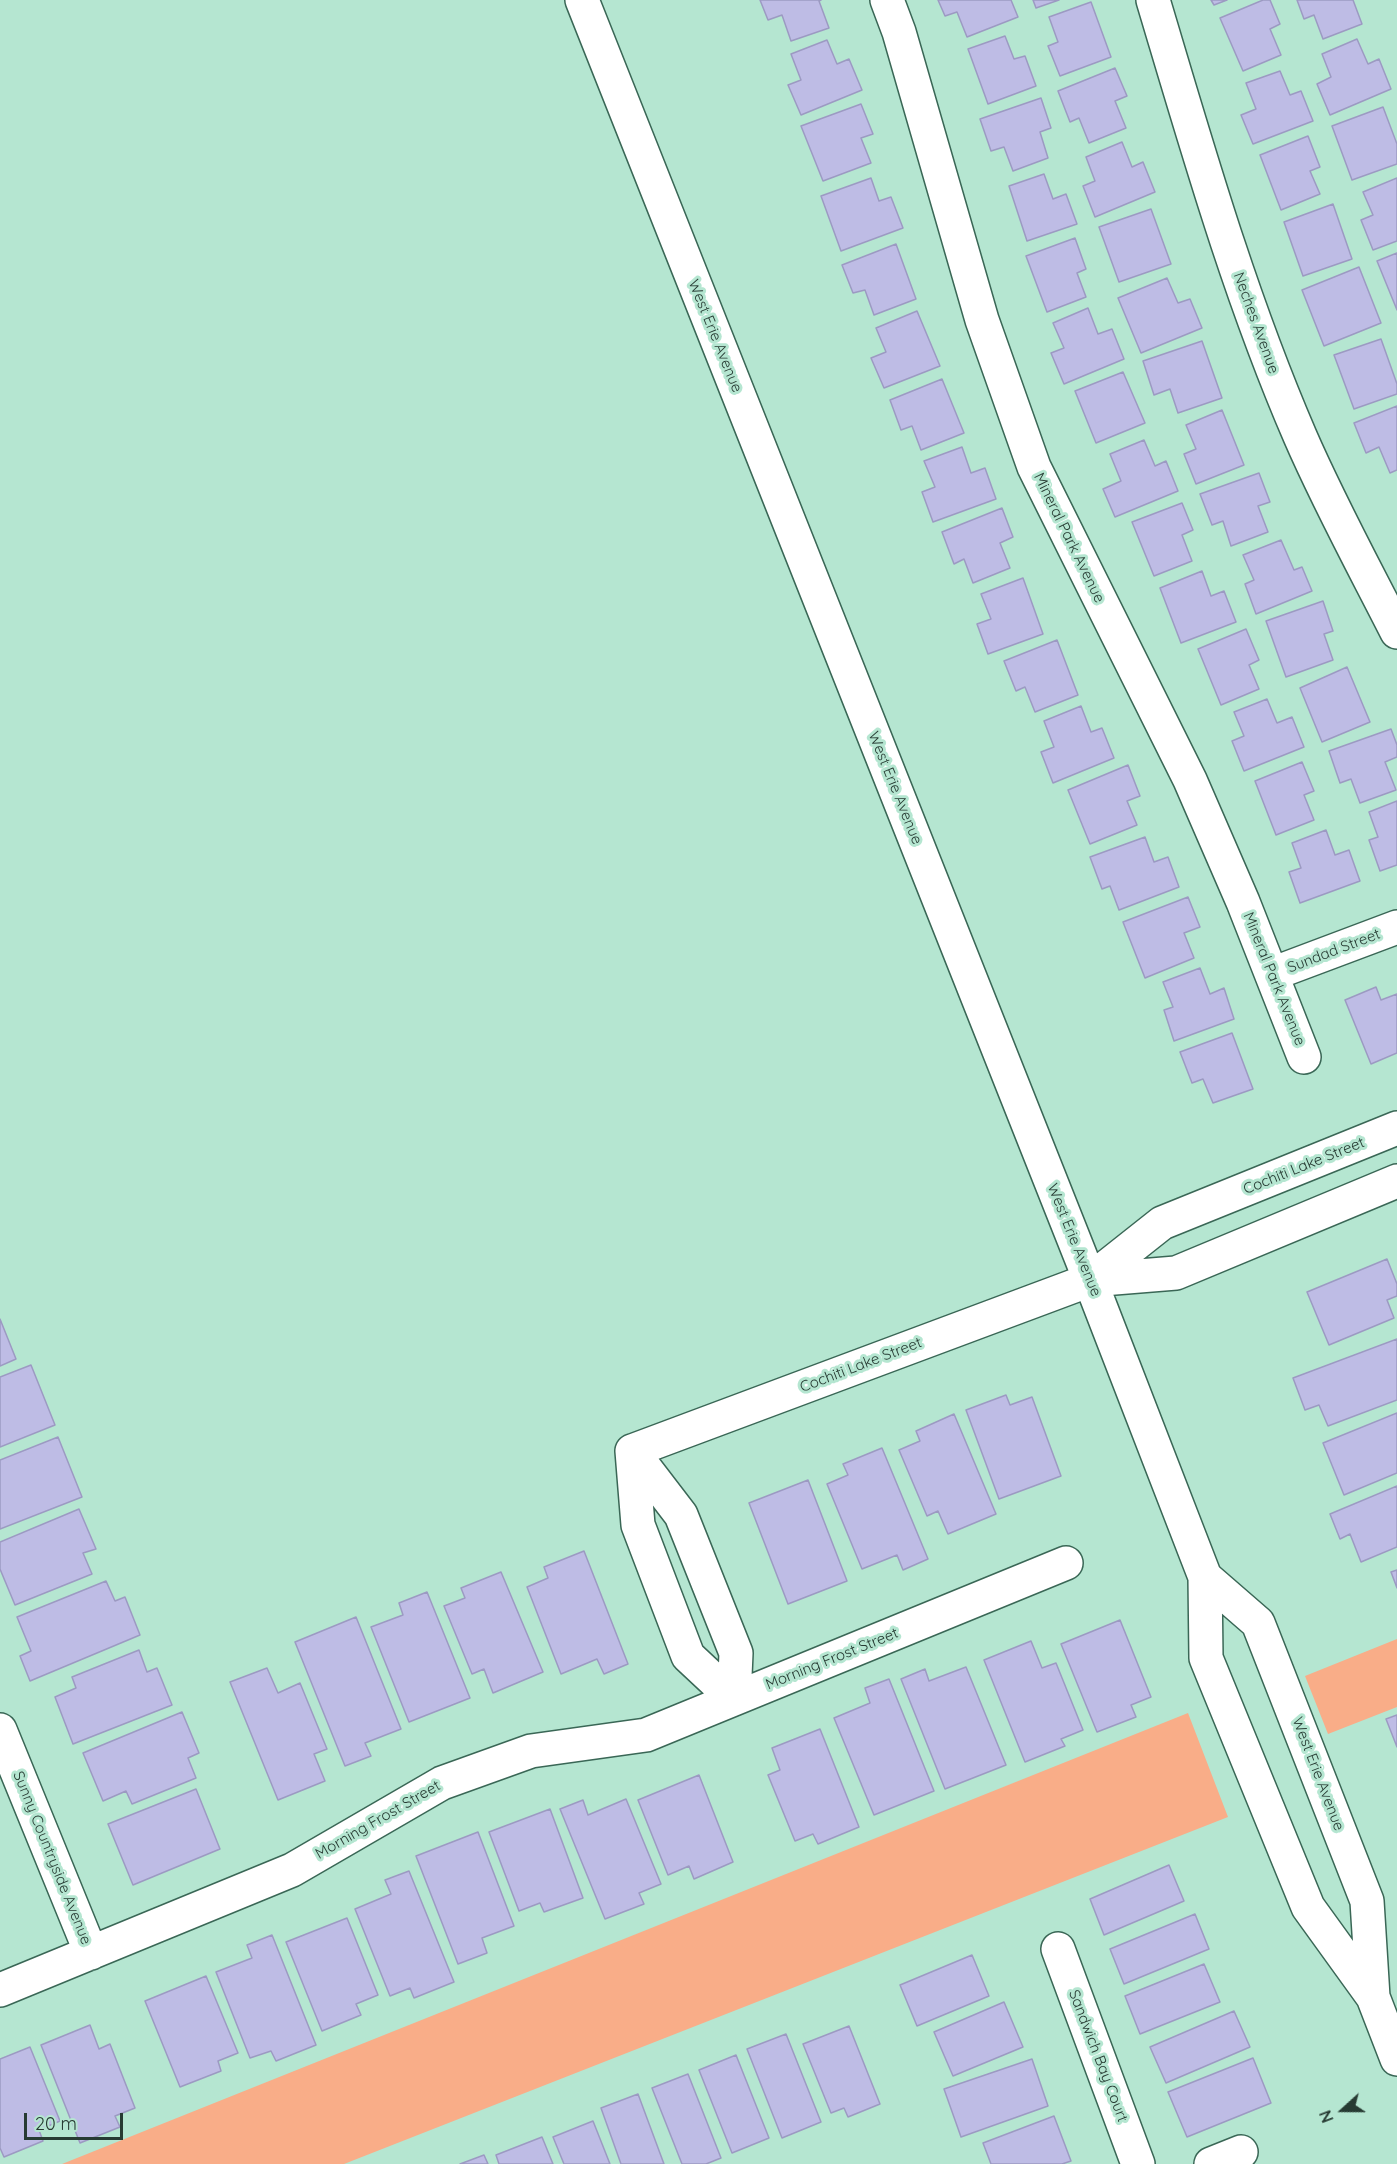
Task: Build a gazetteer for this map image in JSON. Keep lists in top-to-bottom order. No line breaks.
{"streets":{"street":["Neches Avenue","West Erie Avenue","Mineral Park Avenue","Sundad Street","Cochiti Lake Street","Morning Frost Street","Sunny Countryside Avenue","Sandwich Bay Court"]},"crossings":[["West Erie Avenue","Cochiti Lake Street"],["Mineral Park Avenue","Sundad Street"],["Morning Frost Street","Sunny Countryside Avenue"]],"scale_bar":"20 m","north":"left"}
